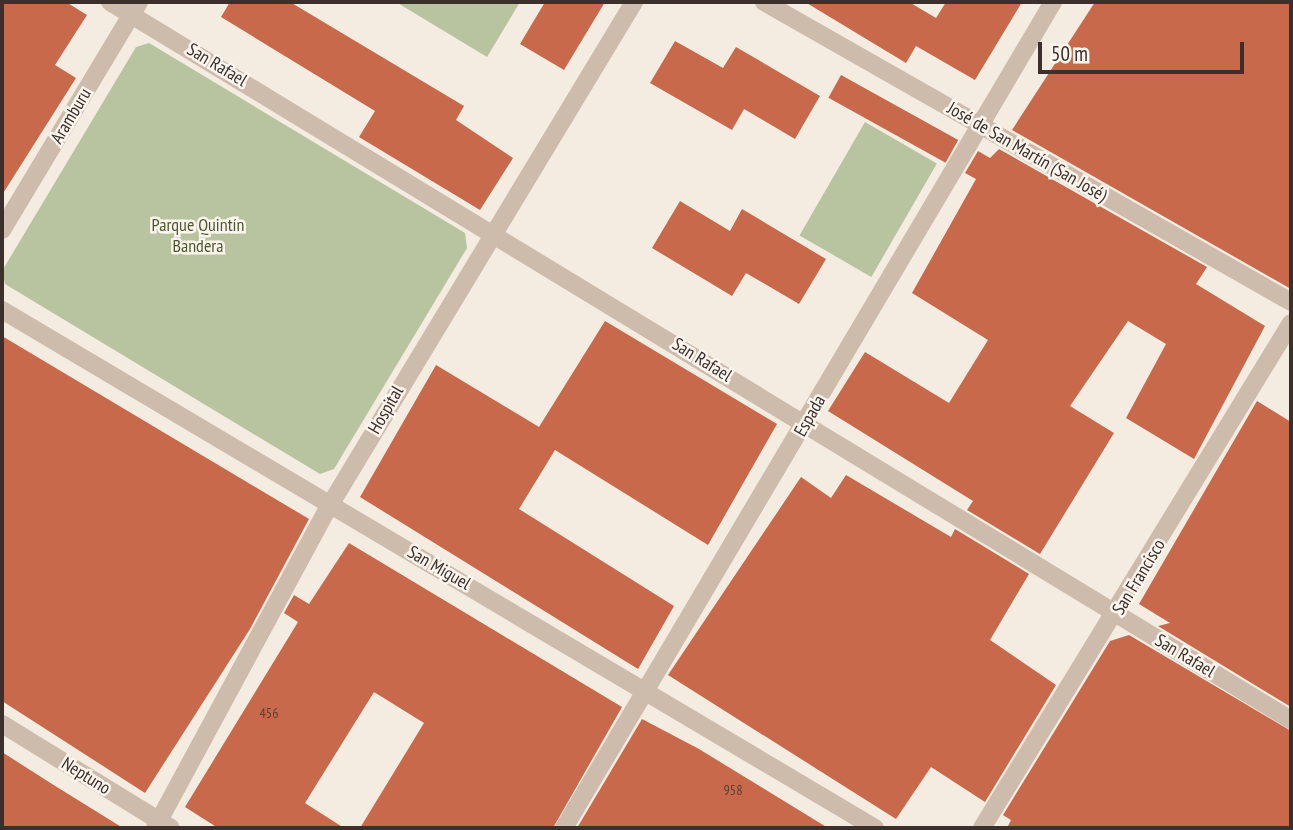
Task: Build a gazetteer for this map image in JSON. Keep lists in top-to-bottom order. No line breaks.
{"streets":{"street":["San Rafael","Aramburu","José de San Martín (San José)","Hospital","Espada","San Miguel","San Francisco","Neptuno"]},"crossings":[["San Rafael","Aramburu"],["San Rafael","Hospital"],["San Rafael","Espada"],["San Rafael","San Francisco"],["José de San Martín (San José)","Espada"],["Hospital","San Miguel"],["Hospital","Neptuno"],["Espada","San Miguel"]],"parks":["Parque Quintín Bandera"],"house_numbers":["456","958"],"scale_bar":"50 m"}
